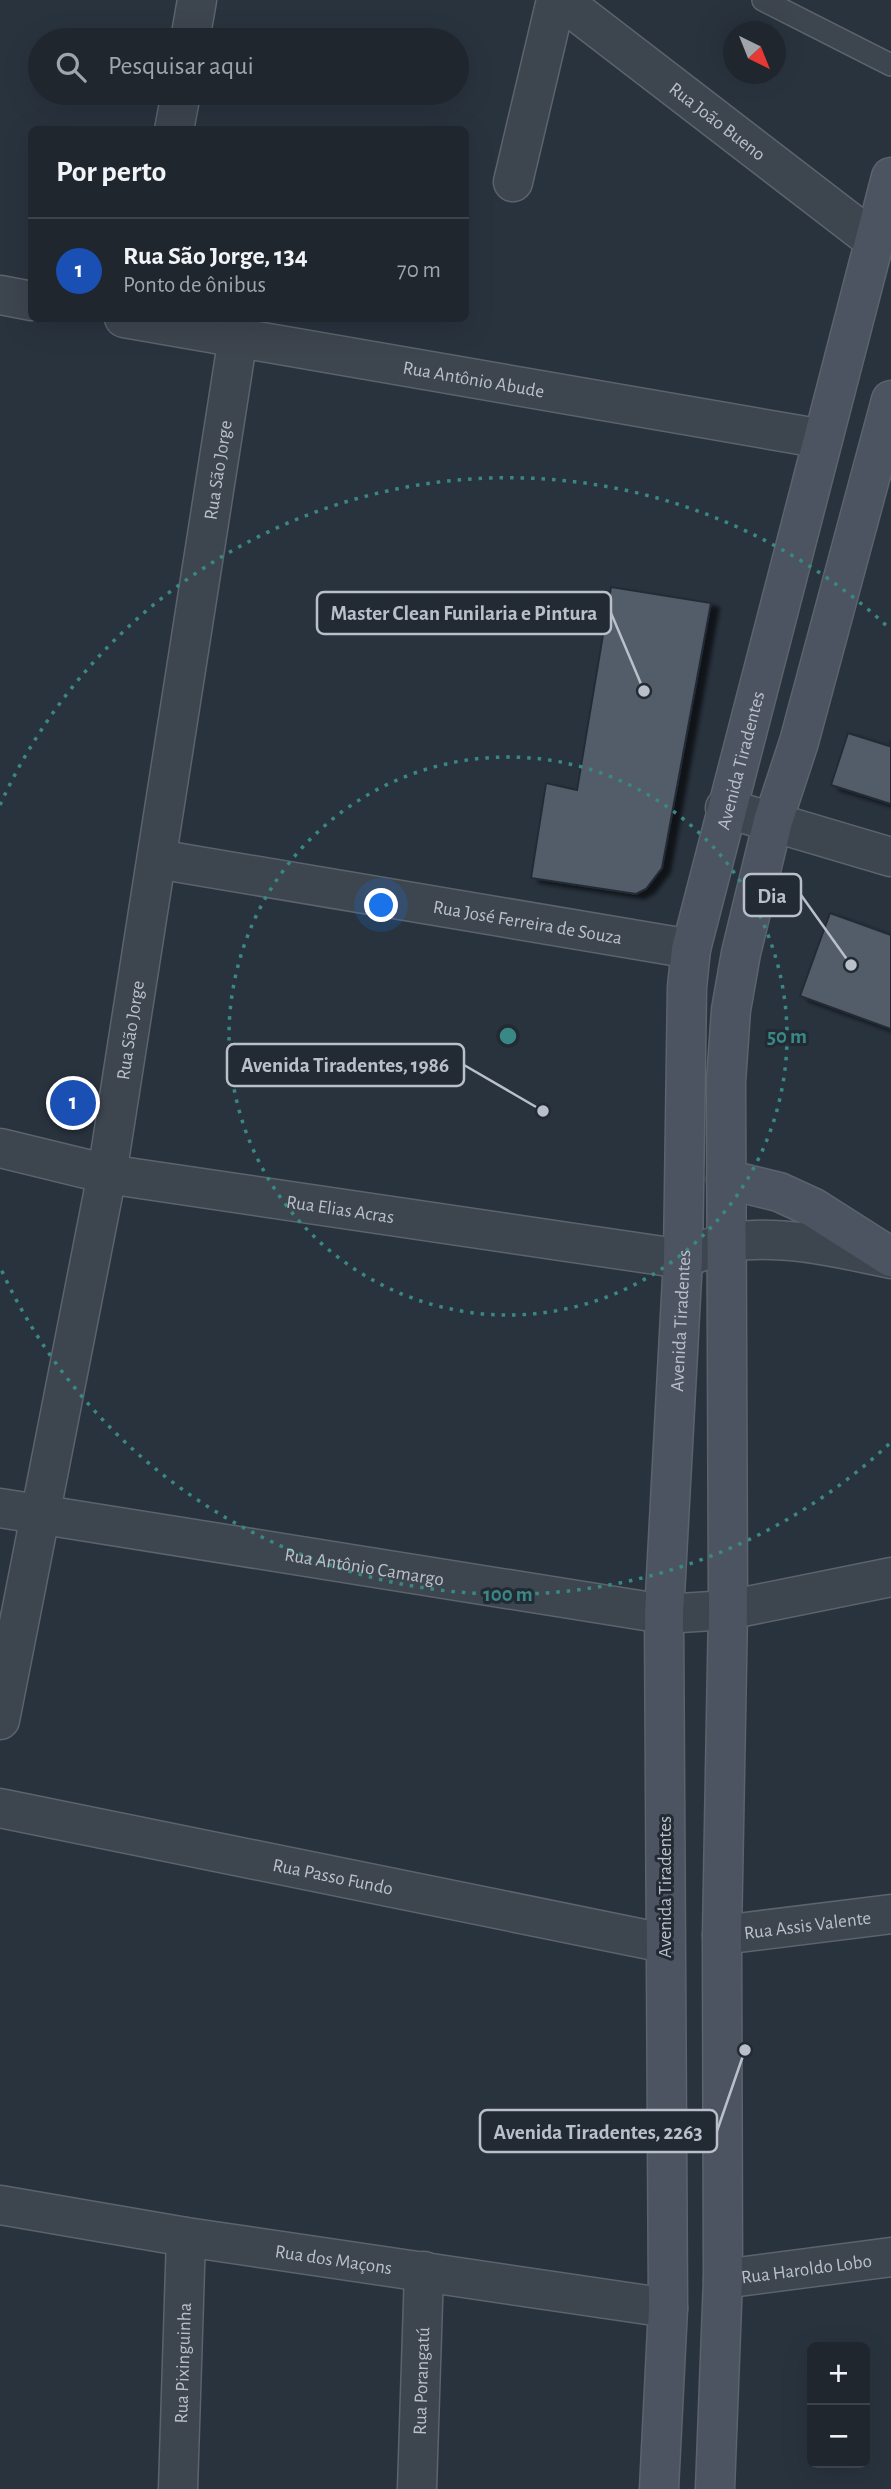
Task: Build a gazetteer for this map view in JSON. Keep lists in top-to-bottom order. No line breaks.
{"streets":{"main road":["Avenida Tiradentes"],"street":["Rua João Bueno","Rua Antônio Abude","Rua São Jorge","Rua José Ferreira de Souza","Rua Elias Acras","Rua Antônio Camargo","Rua Passo Fundo","Rua Assis Valente","Rua dos Maçons","Rua Haroldo Lobo","Rua Pixinguinha","Rua Porangatú"]},"crossings":[["Rua João Bueno","Avenida Tiradentes"],["Rua Antônio Abude","Rua São Jorge"],["Rua Antônio Abude","Avenida Tiradentes"],["Rua São Jorge","Rua José Ferreira de Souza"],["Rua São Jorge","Rua Elias Acras"],["Rua São Jorge","Rua Antônio Camargo"],["Avenida Tiradentes","Rua José Ferreira de Souza"],["Avenida Tiradentes","Rua Elias Acras"],["Avenida Tiradentes","Rua Antônio Camargo"],["Avenida Tiradentes","Rua Passo Fundo"],["Avenida Tiradentes","Rua dos Maçons"],["Rua dos Maçons","Rua Pixinguinha"],["Rua dos Maçons","Rua Porangatú"]],"places":["Master Clean Funilaria e Pintura","Dia","Avenida Tiradentes, 1986","Avenida Tiradentes, 2263"],"north":"bottom right","page":{"search":"Pesquisar aqui","heading":"Por perto","list":[{"mark":"1","name":"Rua São Jorge, 134","note":"Ponto de ônibus","value":"70 m"}],"pins":"1","map_buttons":["+","−"]},"rings":["50 m","100 m"]}
